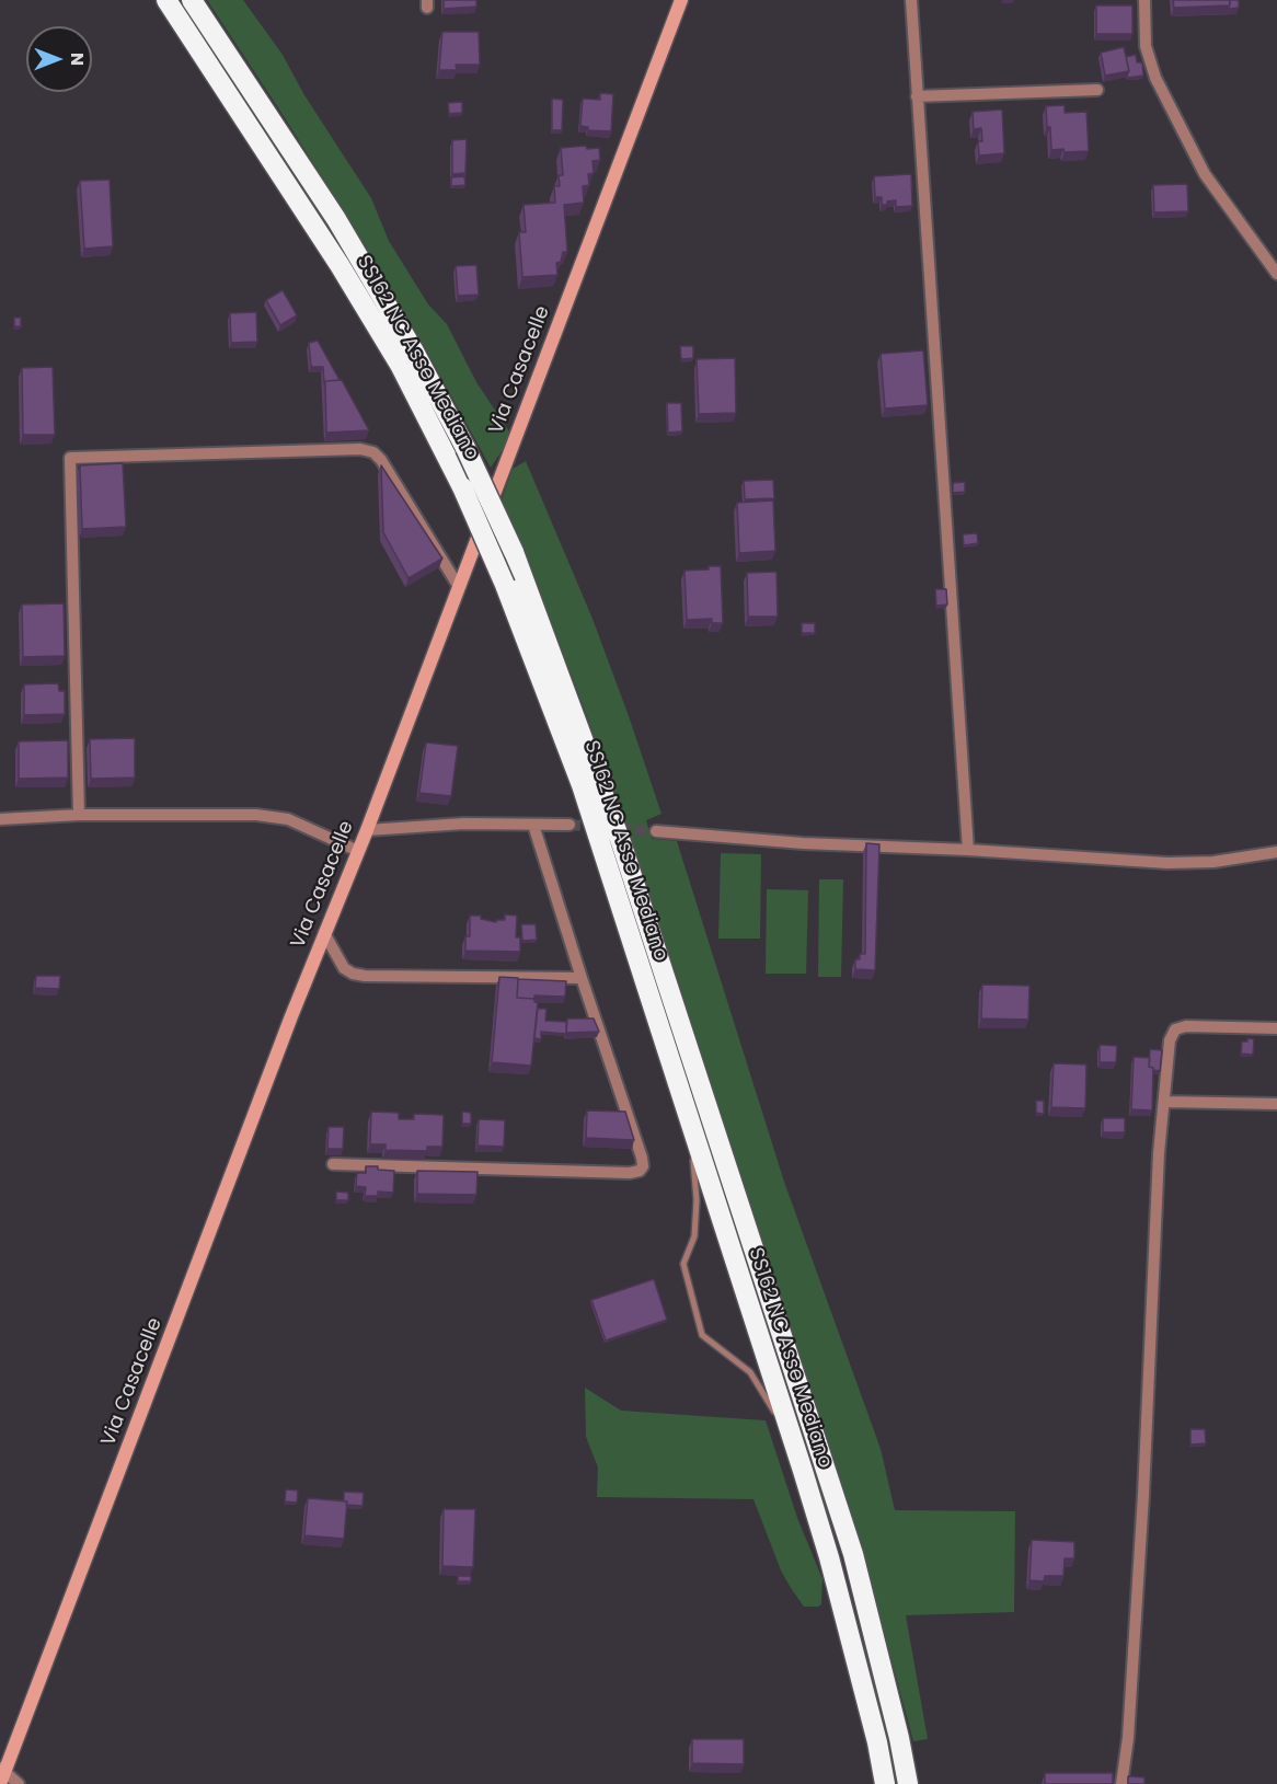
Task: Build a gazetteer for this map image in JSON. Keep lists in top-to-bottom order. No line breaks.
{"streets":{"highway":["SS162 NC Asse Mediano"],"street":["Via Casacelle"]},"north":"right"}
